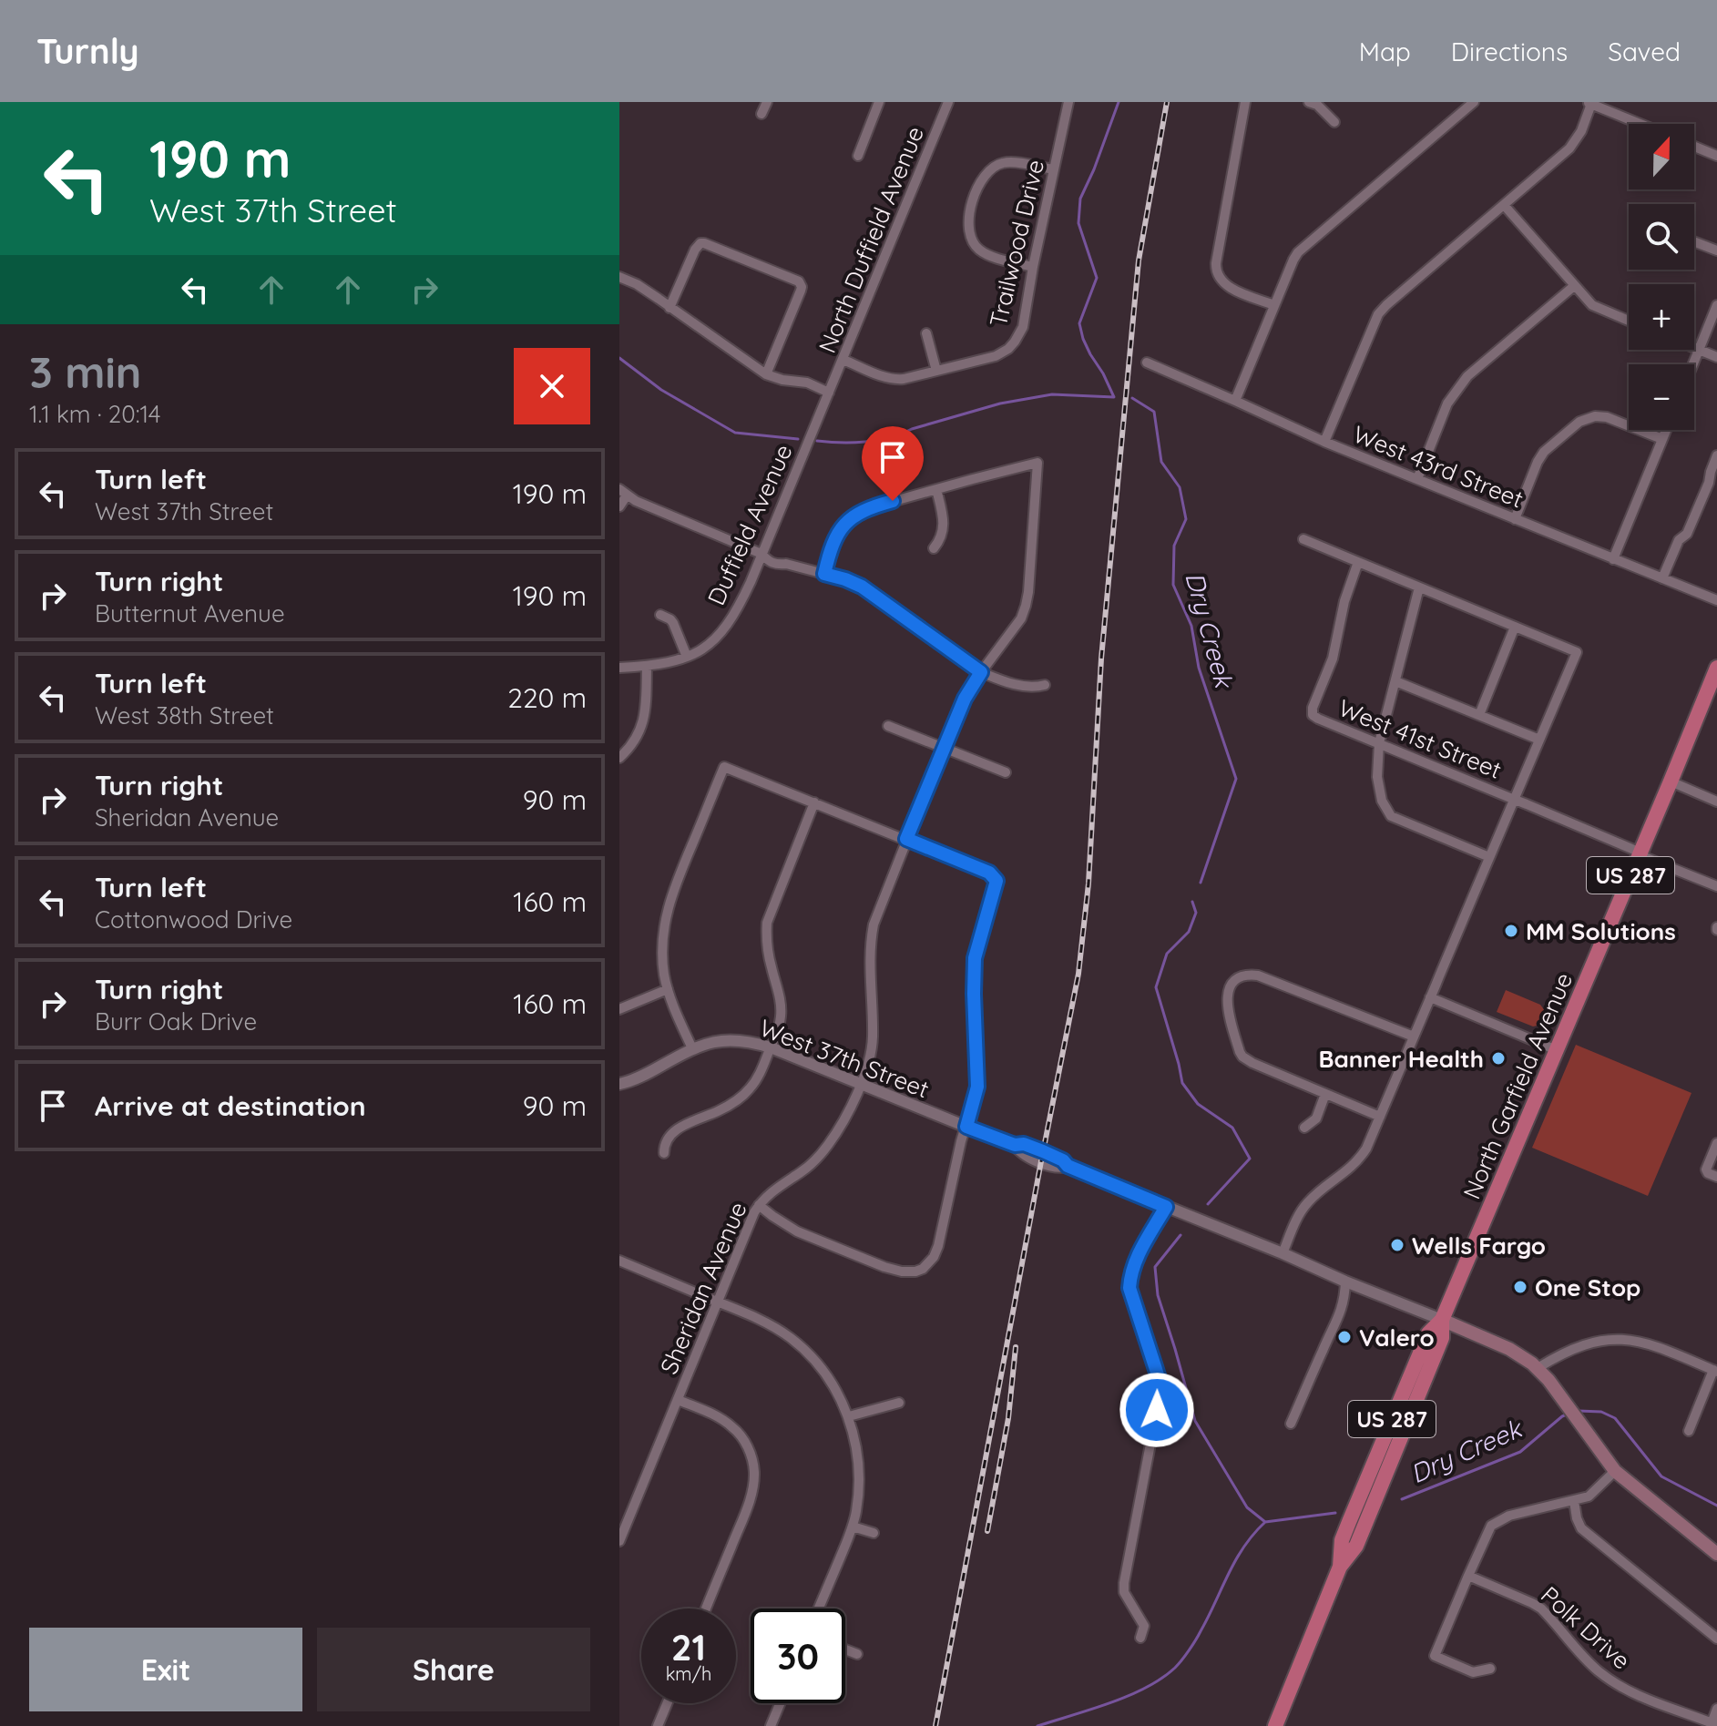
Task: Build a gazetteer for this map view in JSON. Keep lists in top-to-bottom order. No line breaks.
{"streets":{"highway":["US 287","North Garfield Avenue"],"street":["North Duffield Avenue","Trailwood Drive","West 43rd Street","Duffield Avenue","West 41st Street","West 37th Street","Sheridan Avenue","Polk Drive"]},"crossings":[["North Duffield Avenue","Trailwood Drive"],["North Duffield Avenue","Duffield Avenue"],["West 41st Street","North Garfield Avenue"],["West 37th Street","North Garfield Avenue"],["West 37th Street","Sheridan Avenue"]],"water":["Dry Creek"],"places":["MM Solutions","Banner Health","Wells Fargo","One Stop","Valero"],"north":"top","page":{"header":"Turnly","nav":["Map","Directions","Saved"],"turn":["190 m","West 37th Street"],"map_buttons":["+","−"],"heading":["3 min","1.1 km · 20:14"],"list":[{"name":"Turn left","note":"West 37th Street","value":"190 m"},{"name":"Turn right","note":"Butternut Avenue","value":"190 m"},{"name":"Turn left","note":"West 38th Street","value":"220 m"},{"name":"Turn right","note":"Sheridan Avenue","value":"90 m"},{"name":"Turn left","note":"Cottonwood Drive","value":"160 m"},{"name":"Turn right","note":"Burr Oak Drive","value":"160 m"},{"name":"Arrive at destination","value":"90 m"}],"speed":"21 km/h","limit":"30","buttons":["Exit","Share"]}}
